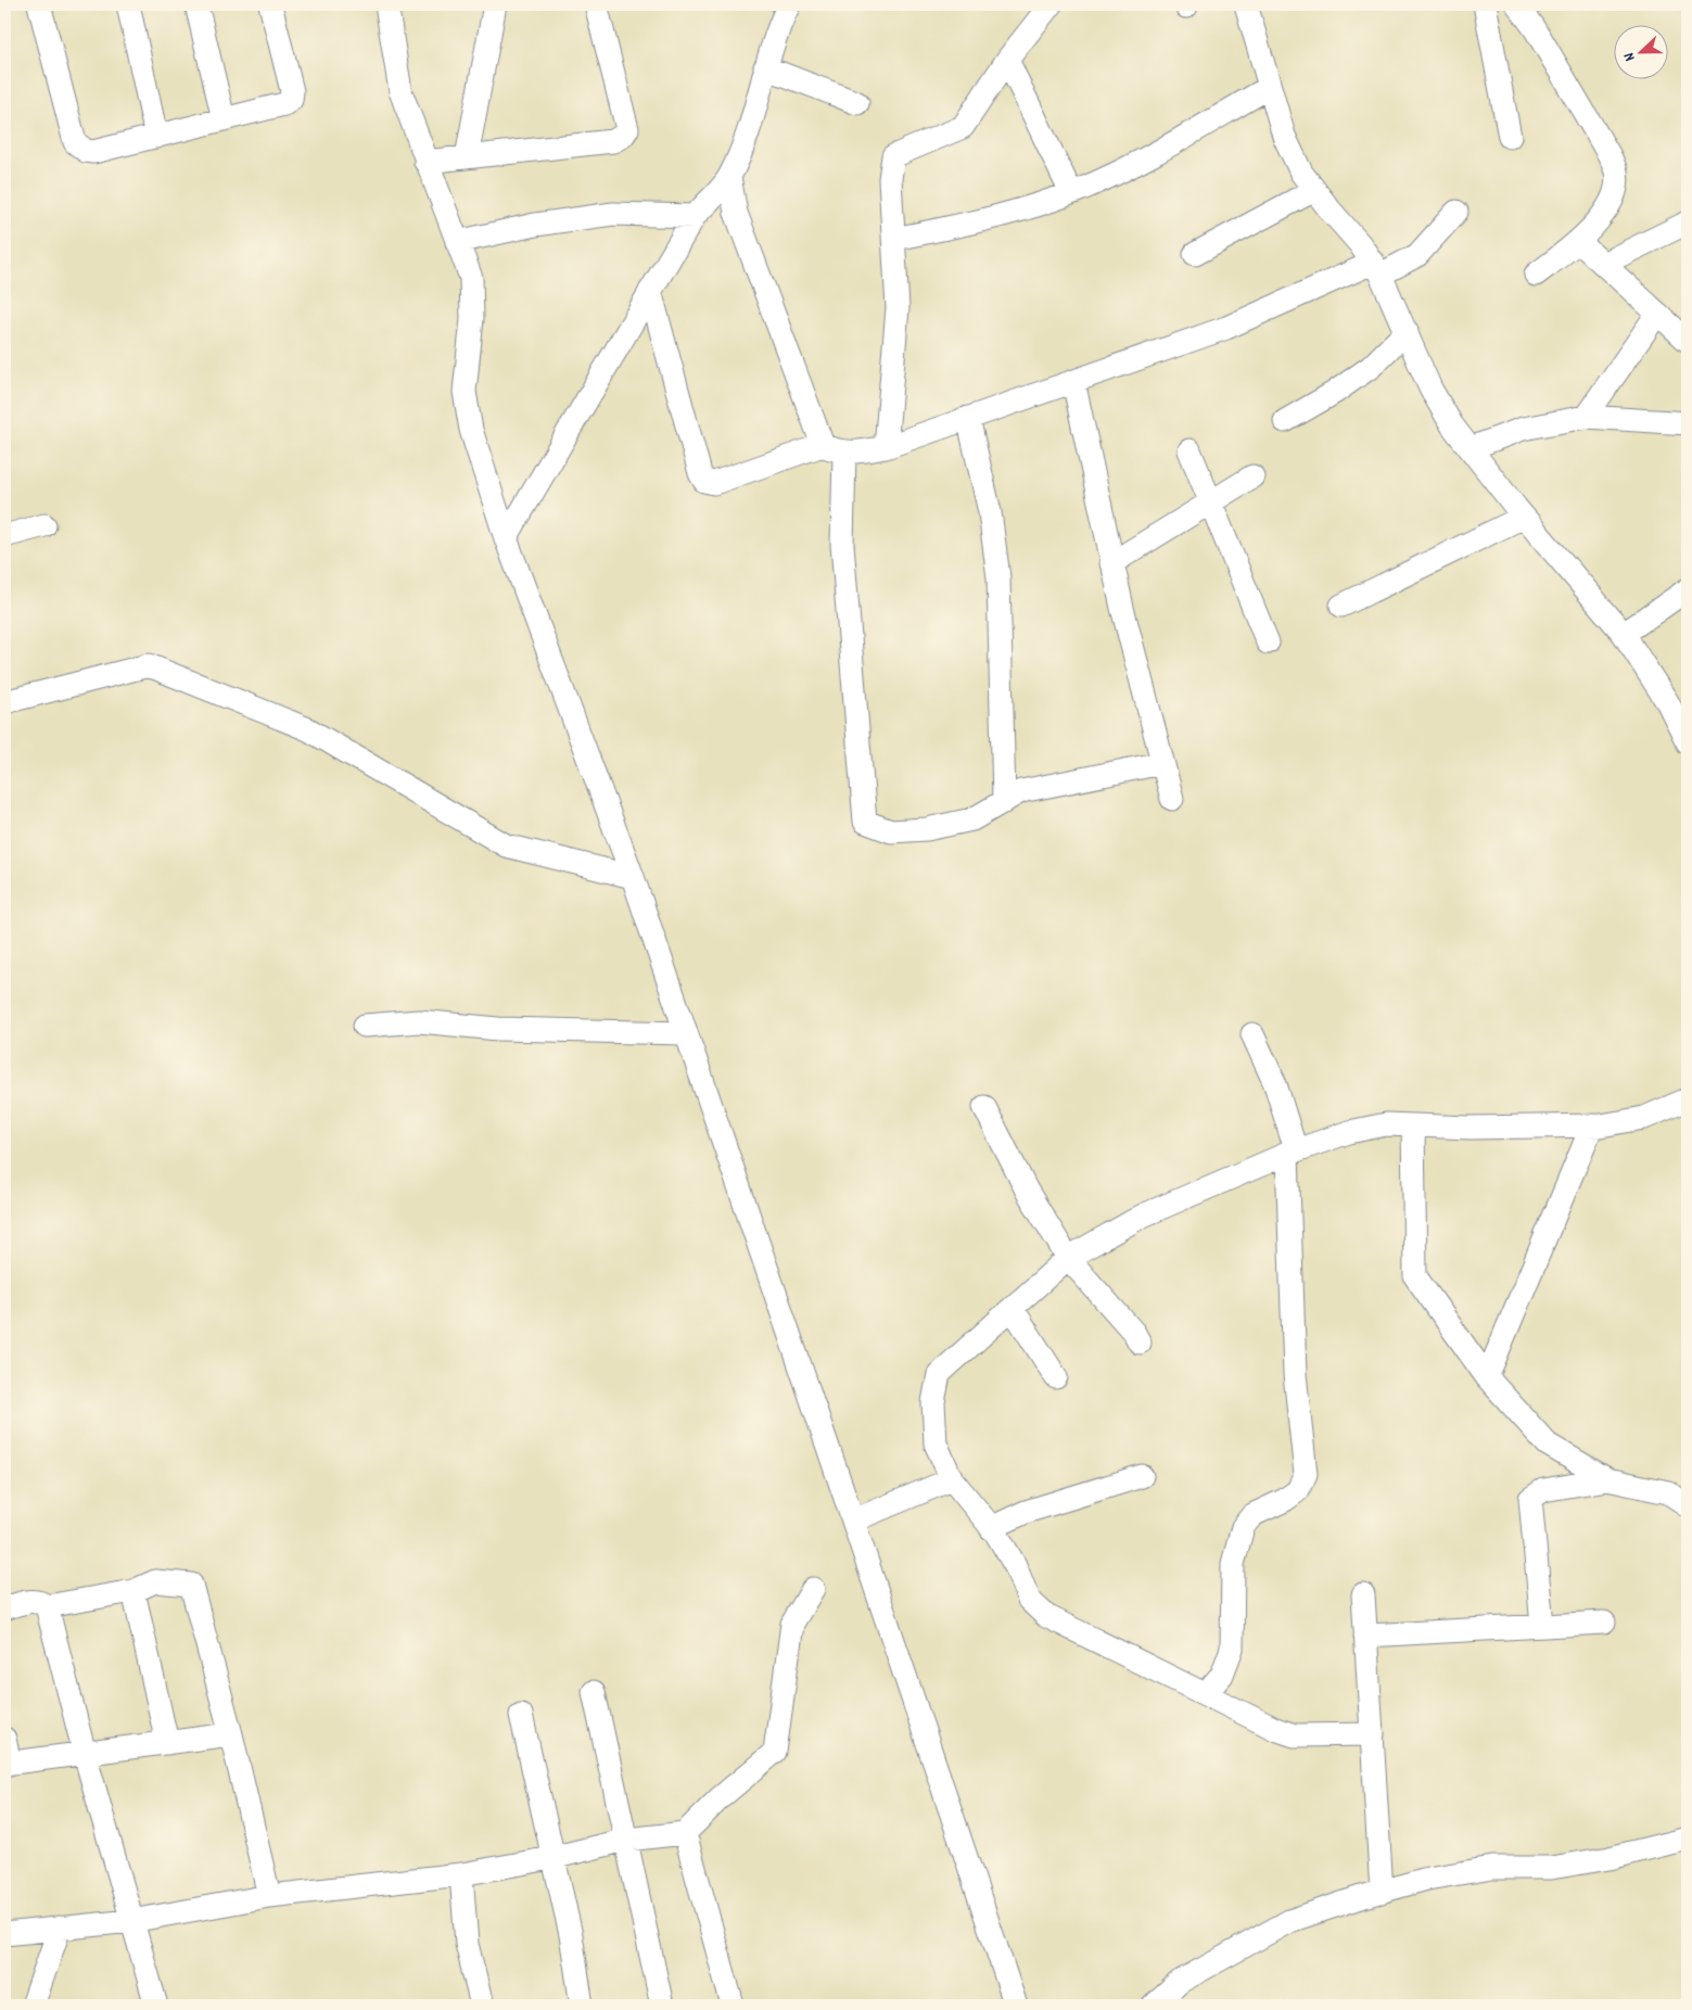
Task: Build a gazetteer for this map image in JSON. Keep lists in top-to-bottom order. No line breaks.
{"north":"left"}
